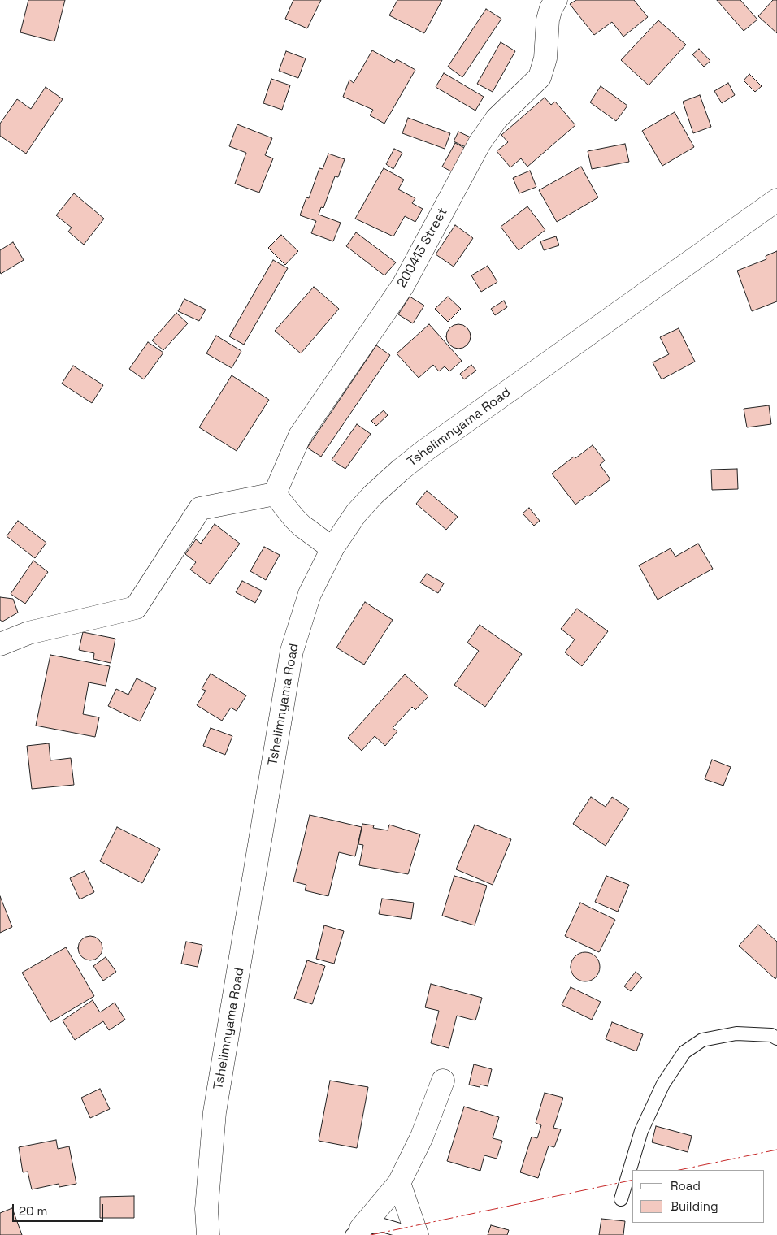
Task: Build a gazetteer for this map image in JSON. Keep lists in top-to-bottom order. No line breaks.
{"streets":{"street":["200413 Street","Tshelimnyama Road"]},"legend":["Road","Building"],"scale_bar":"20 m"}
